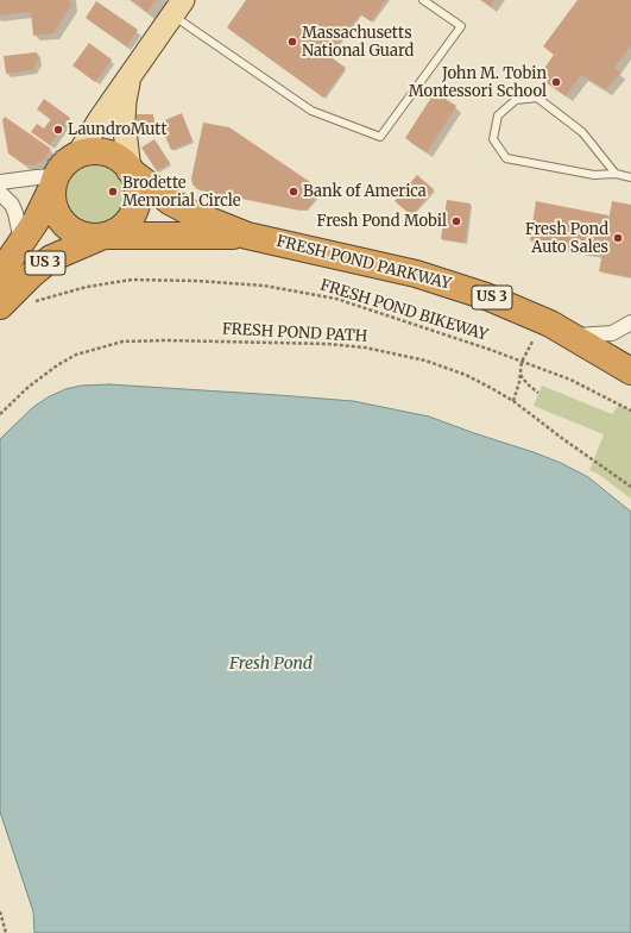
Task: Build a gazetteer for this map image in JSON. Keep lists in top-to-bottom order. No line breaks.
{"streets":{"highway":["US 3","FRESH POND PARKWAY"],"path":["FRESH POND BIKEWAY","FRESH POND PATH"]},"crossings":[["US 3","FRESH POND PARKWAY"]],"water":["Fresh Pond"],"places":["Massachusetts National Guard","John M. Tobin Montessori School","LaundroMutt","Brodette Memorial Circle","Bank of America","Fresh Pond Mobil","Fresh Pond Auto Sales"]}
